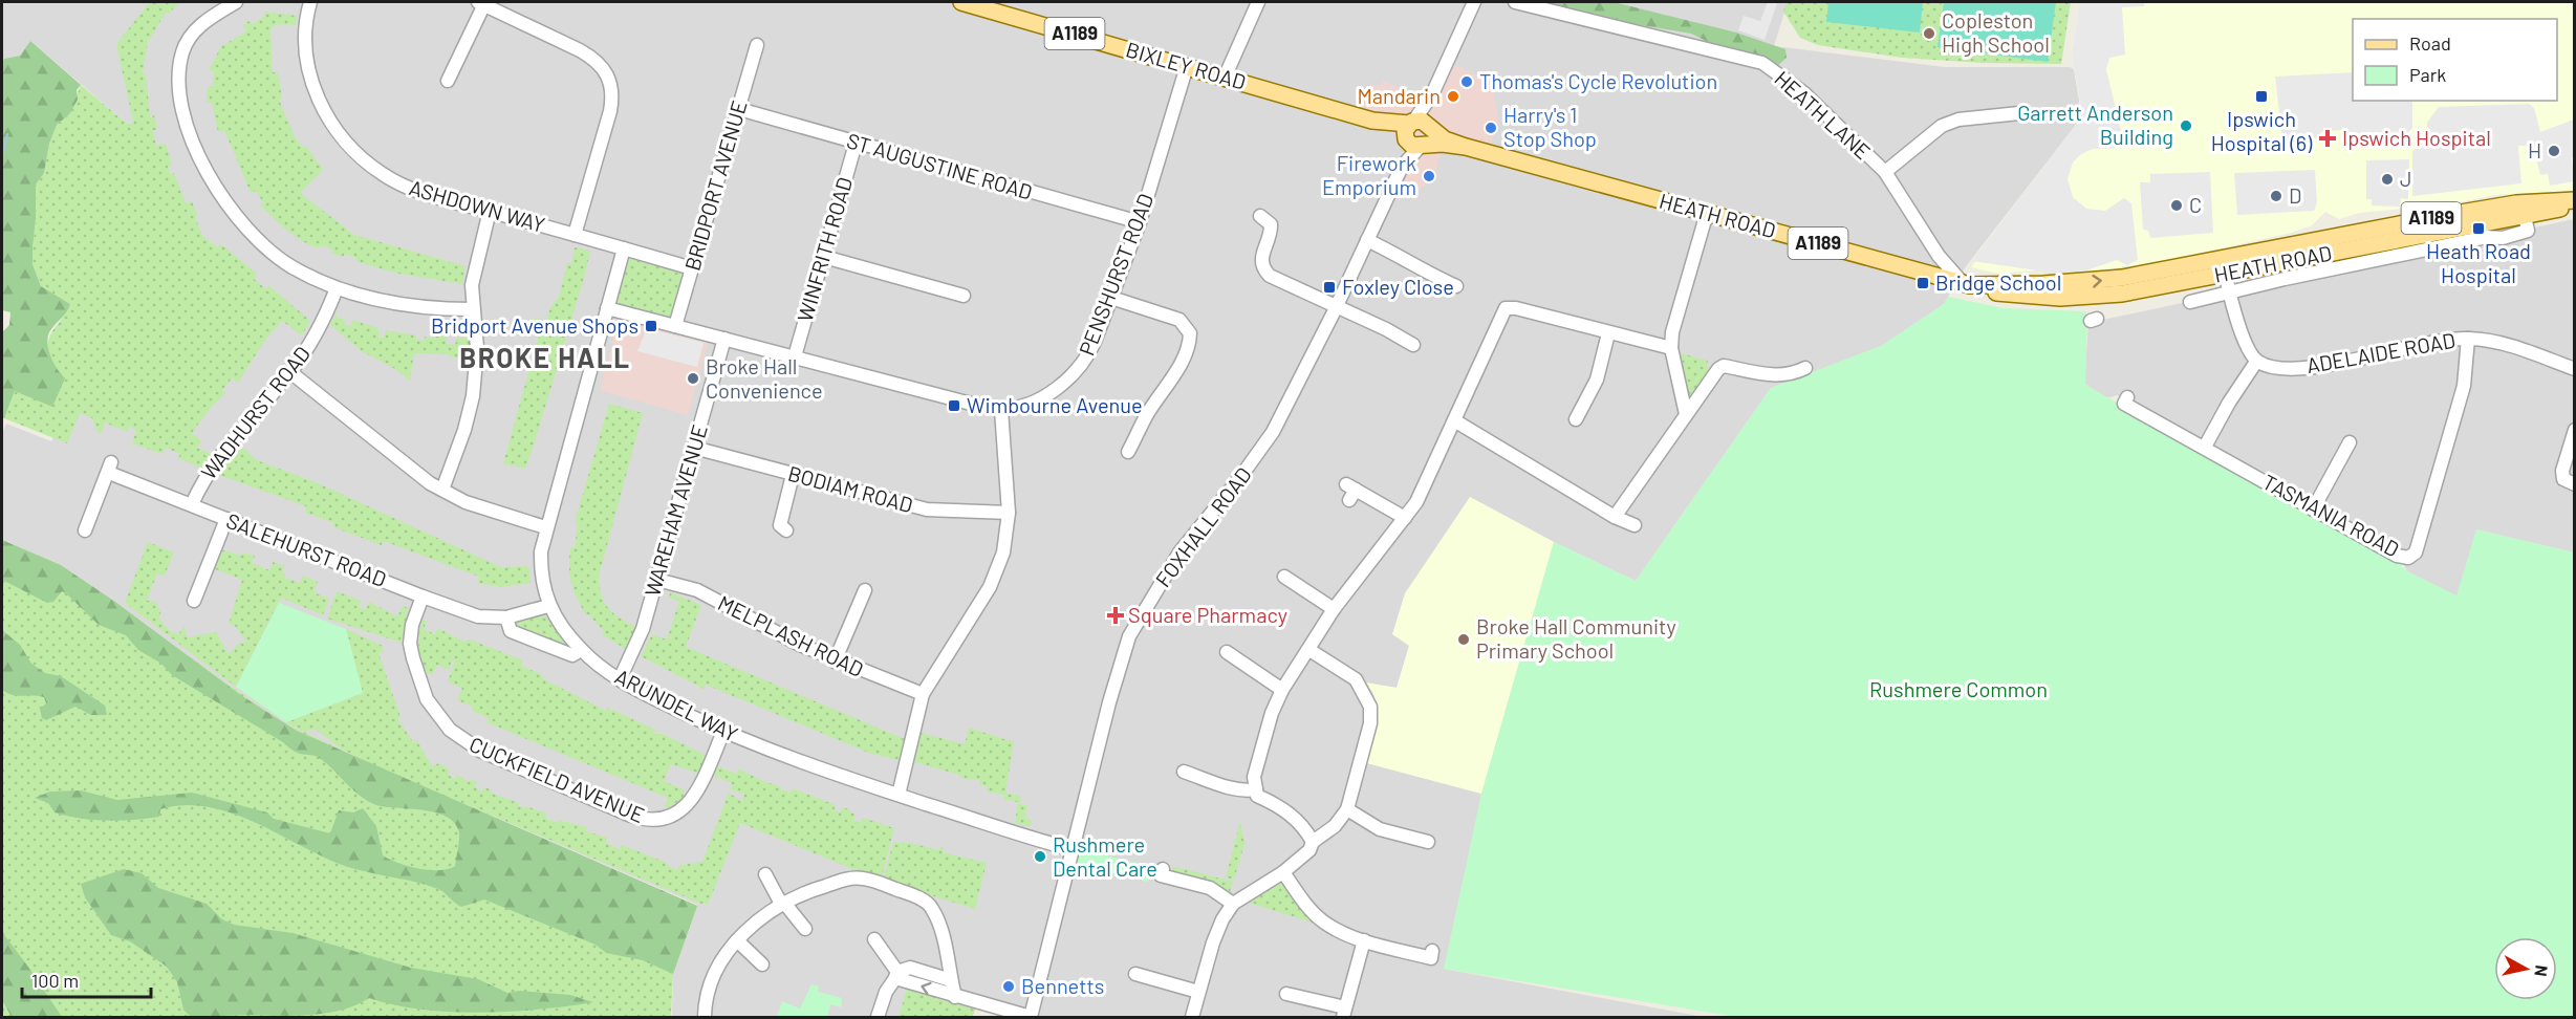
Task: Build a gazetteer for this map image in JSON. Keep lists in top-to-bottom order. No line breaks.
{"streets":{"main road":["A1189","BIXLEY ROAD","HEATH ROAD"],"street":["HEATH LANE","ST AUGUSTINE ROAD","BRIDPORT AVENUE","ASHDOWN WAY","WINFRITH ROAD","PENSHURST ROAD","ADELAIDE ROAD","WADHURST ROAD","BODIAM ROAD","WAREHAM AVENUE","TASMANIA ROAD","FOXHALL ROAD","SALEHURST ROAD","MELPLASH ROAD","ARUNDEL WAY","CUCKFIELD AVENUE"]},"crossings":[["BIXLEY ROAD","HEATH ROAD"],["BIXLEY ROAD","PENSHURST ROAD"],["BIXLEY ROAD","FOXHALL ROAD"],["HEATH LANE","HEATH ROAD"],["ST AUGUSTINE ROAD","BRIDPORT AVENUE"],["ST AUGUSTINE ROAD","WINFRITH ROAD"],["ST AUGUSTINE ROAD","PENSHURST ROAD"],["BRIDPORT AVENUE","ASHDOWN WAY"],["ASHDOWN WAY","ARUNDEL WAY"],["HEATH ROAD","FOXHALL ROAD"],["ADELAIDE ROAD","TASMANIA ROAD"],["WADHURST ROAD","SALEHURST ROAD"],["BODIAM ROAD","WAREHAM AVENUE"],["WAREHAM AVENUE","MELPLASH ROAD"],["WAREHAM AVENUE","ARUNDEL WAY"],["FOXHALL ROAD","ARUNDEL WAY"],["SALEHURST ROAD","ARUNDEL WAY"],["SALEHURST ROAD","CUCKFIELD AVENUE"],["ARUNDEL WAY","CUCKFIELD AVENUE"]],"districts":["BROKE HALL"],"parks":["Rushmere Common"],"places":{"other":["Copleston High School","Thomas's Cycle Revolution","Mandarin","Garrett Anderson Building","Harry's 1 Stop Shop","H","Firework Emporium","J","D","C","Broke Hall Convenience","Broke Hall Community Primary School","Rushmere Dental Care","Bennetts"],"transit":["Ipswich Hospital (6)","Heath Road Hospital","Bridge School","Foxley Close","Bridport Avenue Shops","Wimbourne Avenue"],"health":["Ipswich Hospital","Square Pharmacy"]},"legend":["Road","Park"],"scale_bar":"100 m","north":"right"}
